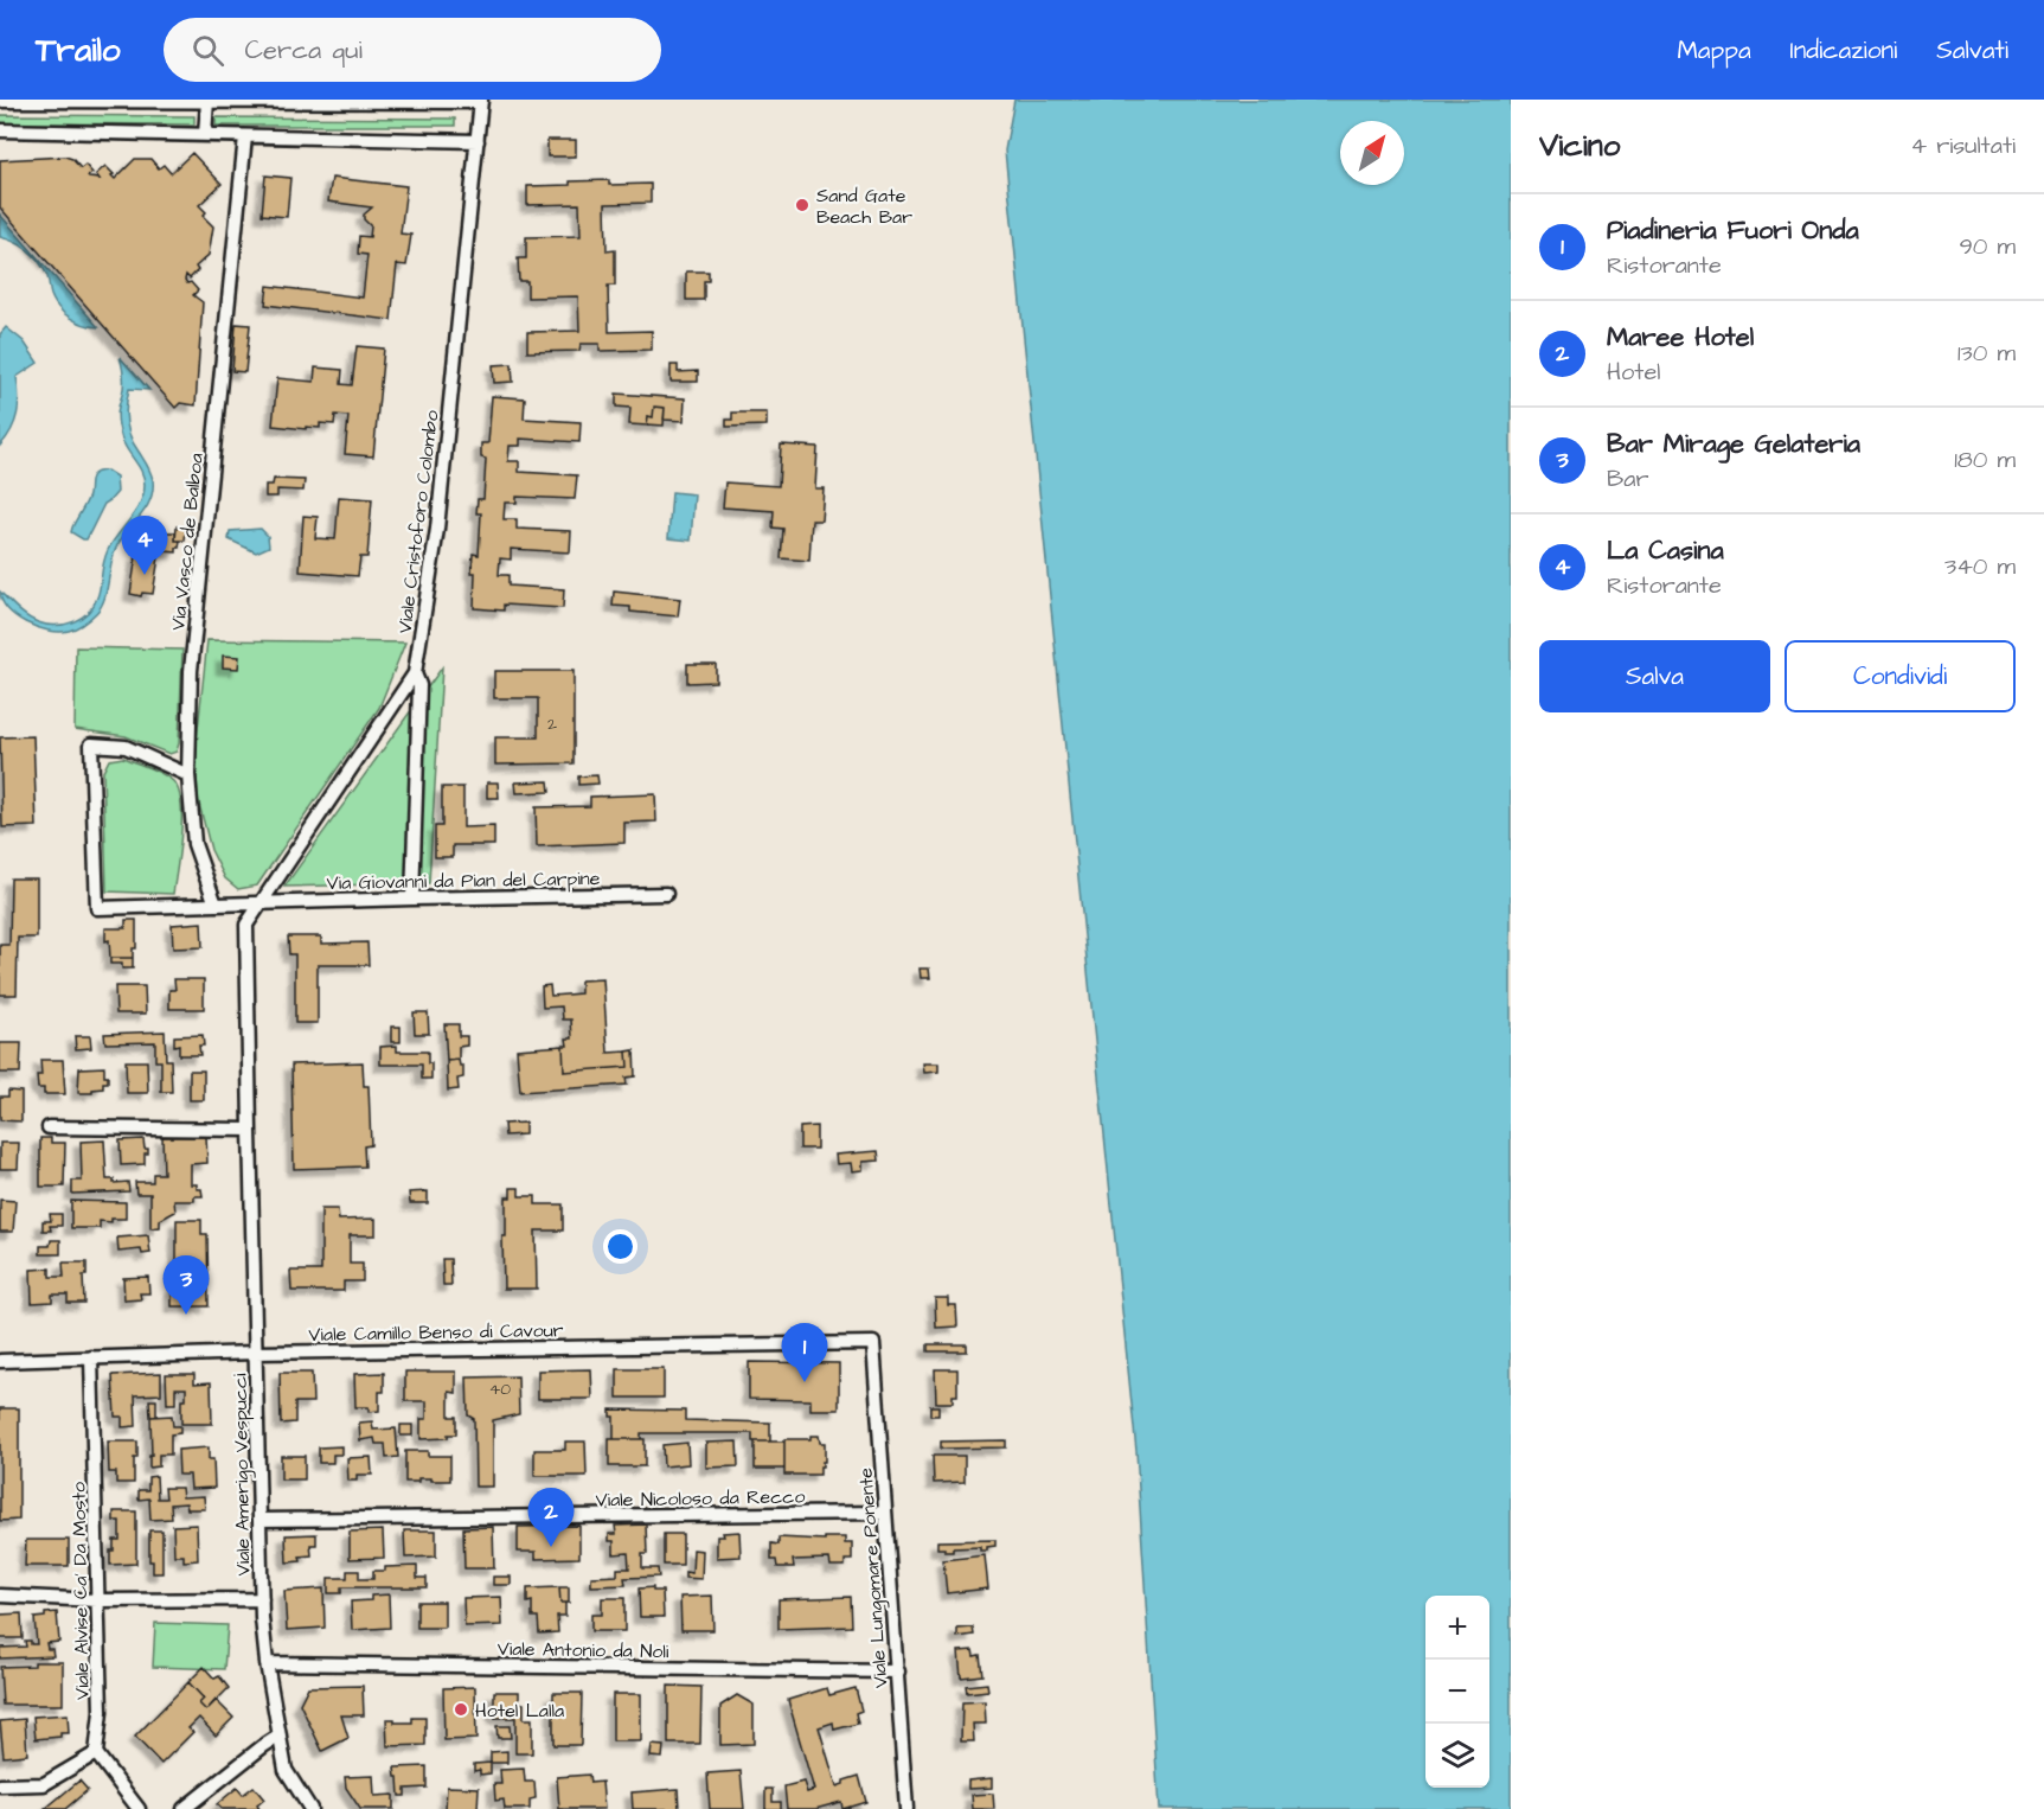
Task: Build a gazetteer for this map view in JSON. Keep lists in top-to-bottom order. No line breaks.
{"streets":{"street":["Viale Cristoforo Colombo","Via Vasco de Balboa","Via Giovanni da Pian del Carpine","Viale Camillo Benso di Cavour","Viale Amerigo Vespucci","Viale Nicoloso da Recco","Viale Lungomare Ponente","Viale Alvise Ca' Da Mosto","Viale Antonio da Noli"]},"crossings":[["Viale Cristoforo Colombo","Via Giovanni da Pian del Carpine"],["Viale Cristoforo Colombo","Viale Amerigo Vespucci"],["Via Giovanni da Pian del Carpine","Viale Amerigo Vespucci"],["Viale Camillo Benso di Cavour","Viale Amerigo Vespucci"],["Viale Camillo Benso di Cavour","Viale Lungomare Ponente"],["Viale Camillo Benso di Cavour","Viale Alvise Ca' Da Mosto"],["Viale Amerigo Vespucci","Viale Nicoloso da Recco"],["Viale Amerigo Vespucci","Viale Antonio da Noli"],["Viale Nicoloso da Recco","Viale Lungomare Ponente"],["Viale Lungomare Ponente","Viale Antonio da Noli"]],"places":["Sand Gate Beach Bar","Hotel Lalla"],"house_numbers":["2","40"],"north":"top right","page":{"header":"Trailo","search":"Cerca qui","nav":["Mappa","Indicazioni","Salvati"],"heading":["Vicino","4 risultati"],"list":[{"mark":"1","name":"Piadineria Fuori Onda","note":"Ristorante","value":"90 m"},{"mark":"2","name":"Maree Hotel","note":"Hotel","value":"130 m"},{"mark":"3","name":"Bar Mirage Gelateria","note":"Bar","value":"180 m"},{"mark":"4","name":"La Casina","note":"Ristorante","value":"340 m"}],"pins":["4","3","1","2"],"buttons":["Salva","Condividi"],"map_buttons":["+","−"]}}
